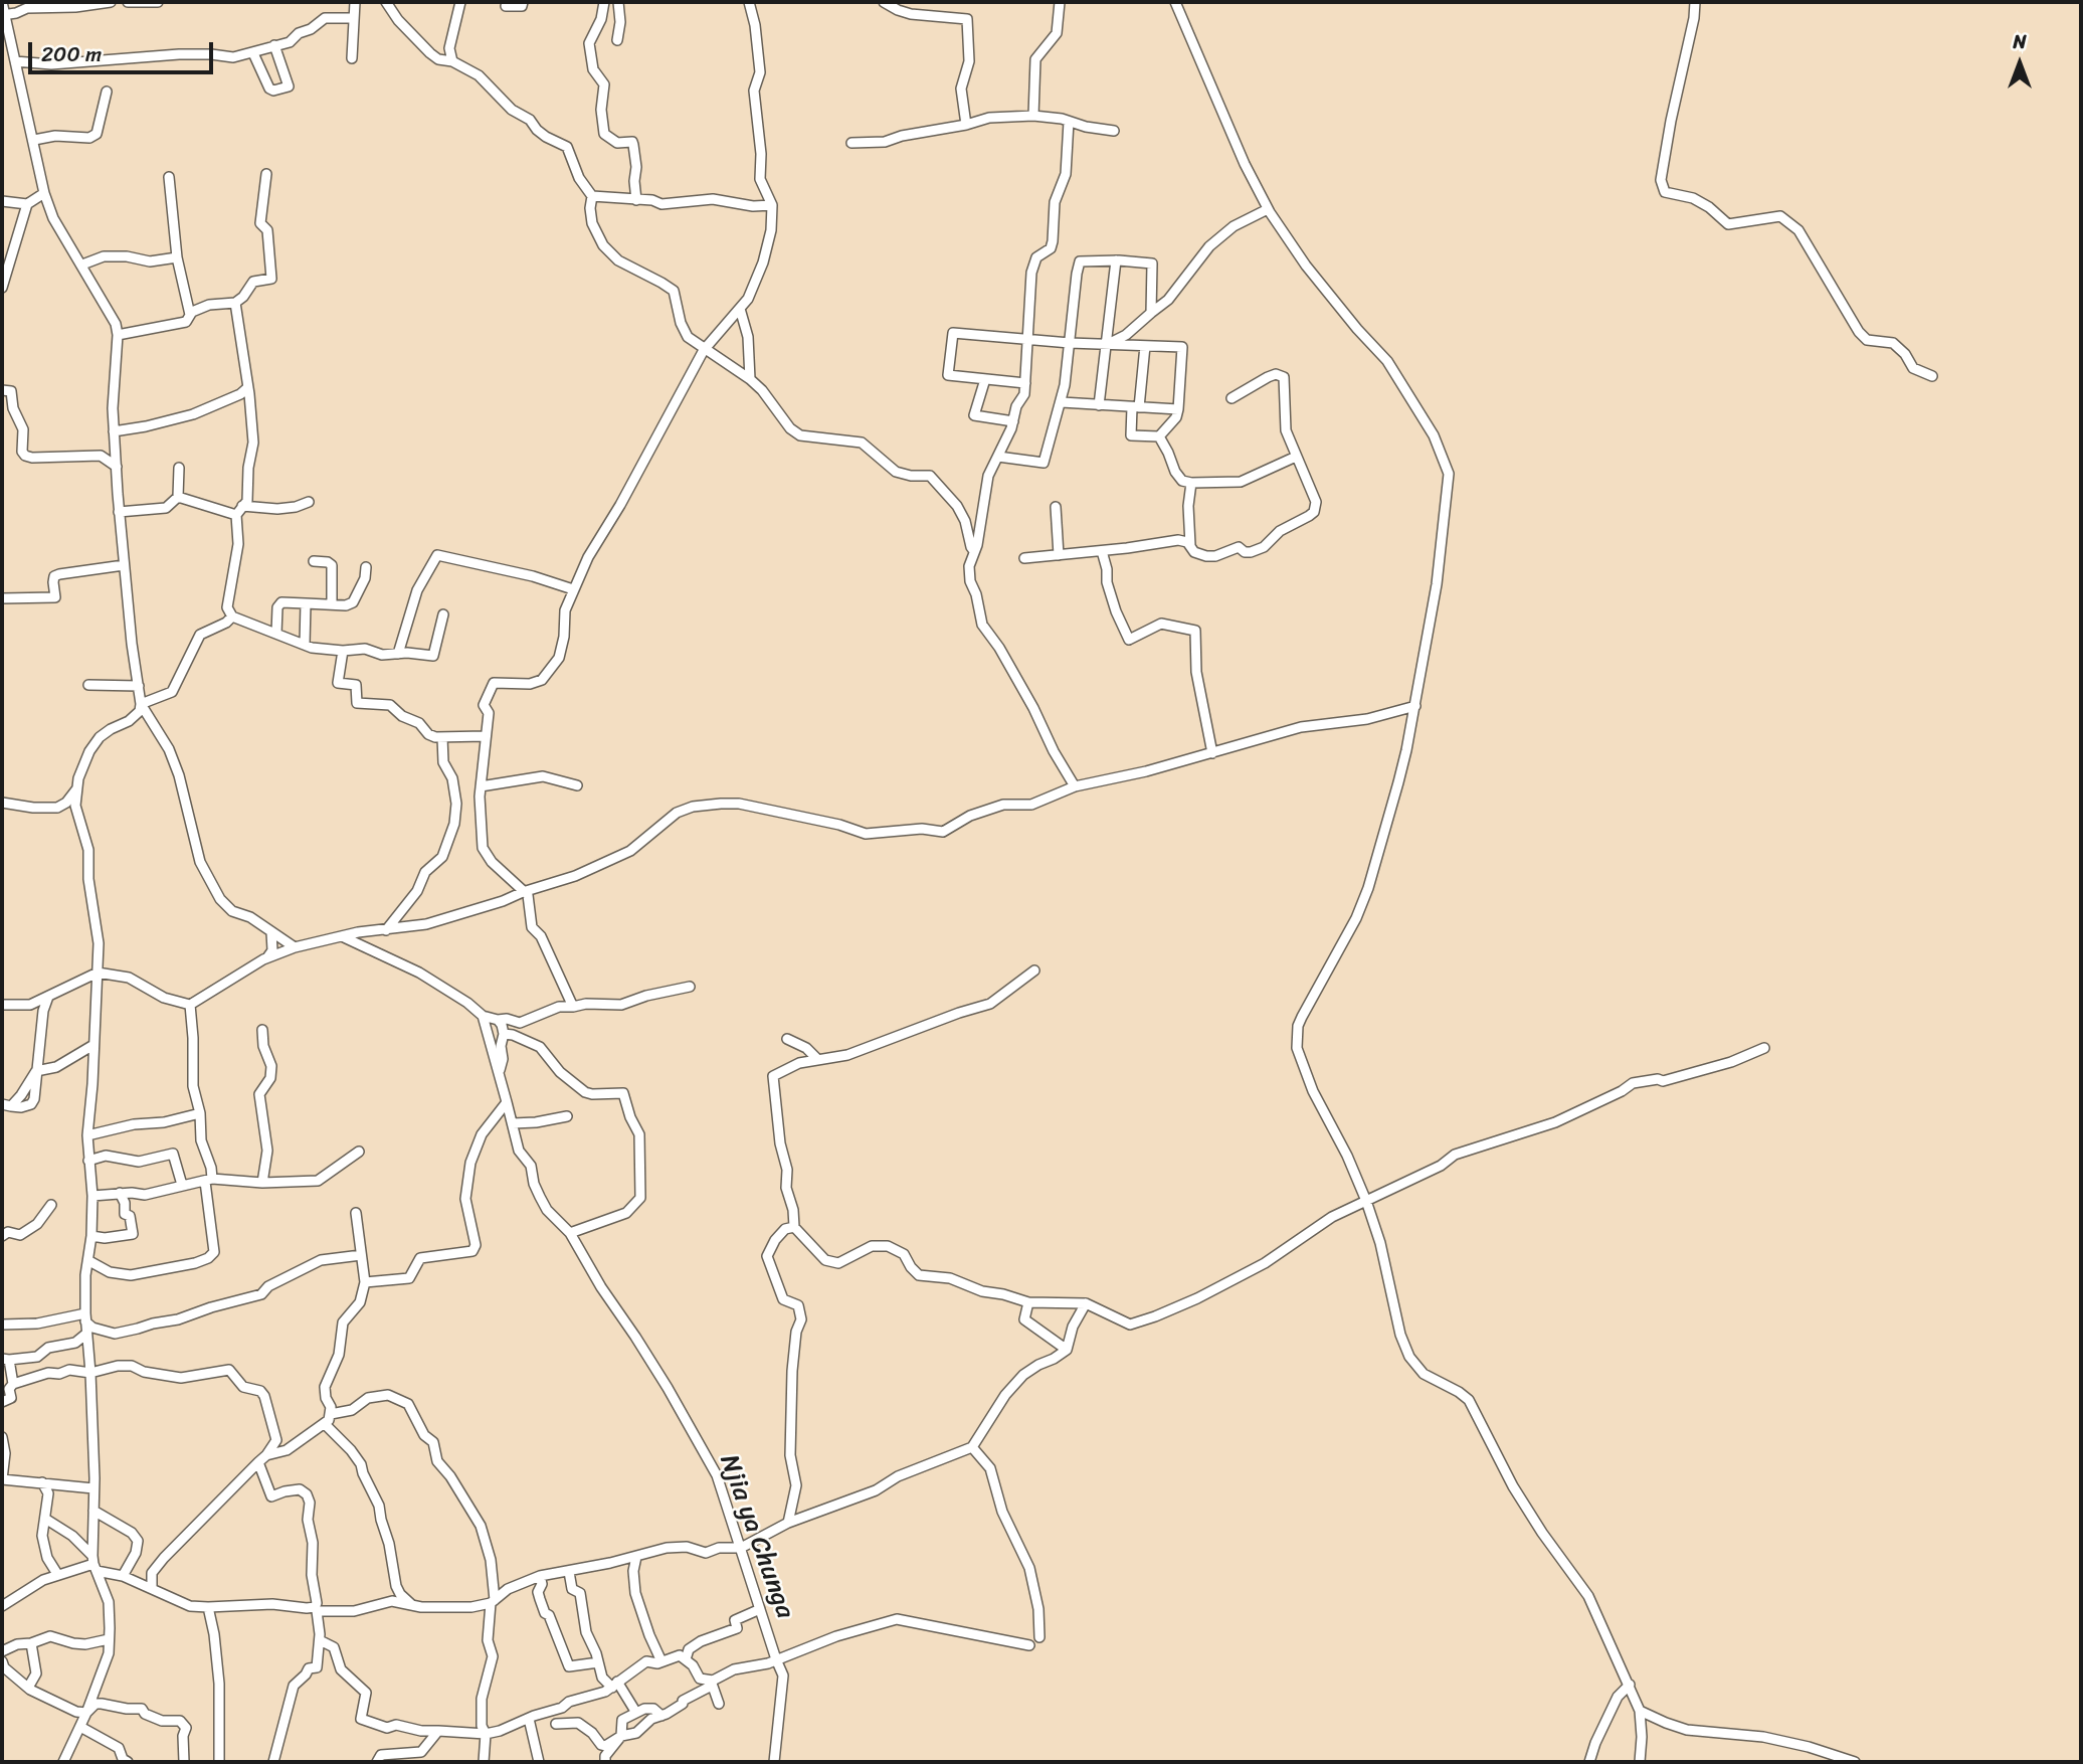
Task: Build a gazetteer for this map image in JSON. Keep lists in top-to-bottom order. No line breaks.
{"streets":{"street":["Njia ya Chunga"]},"scale_bar":"200 m","north":"top"}
